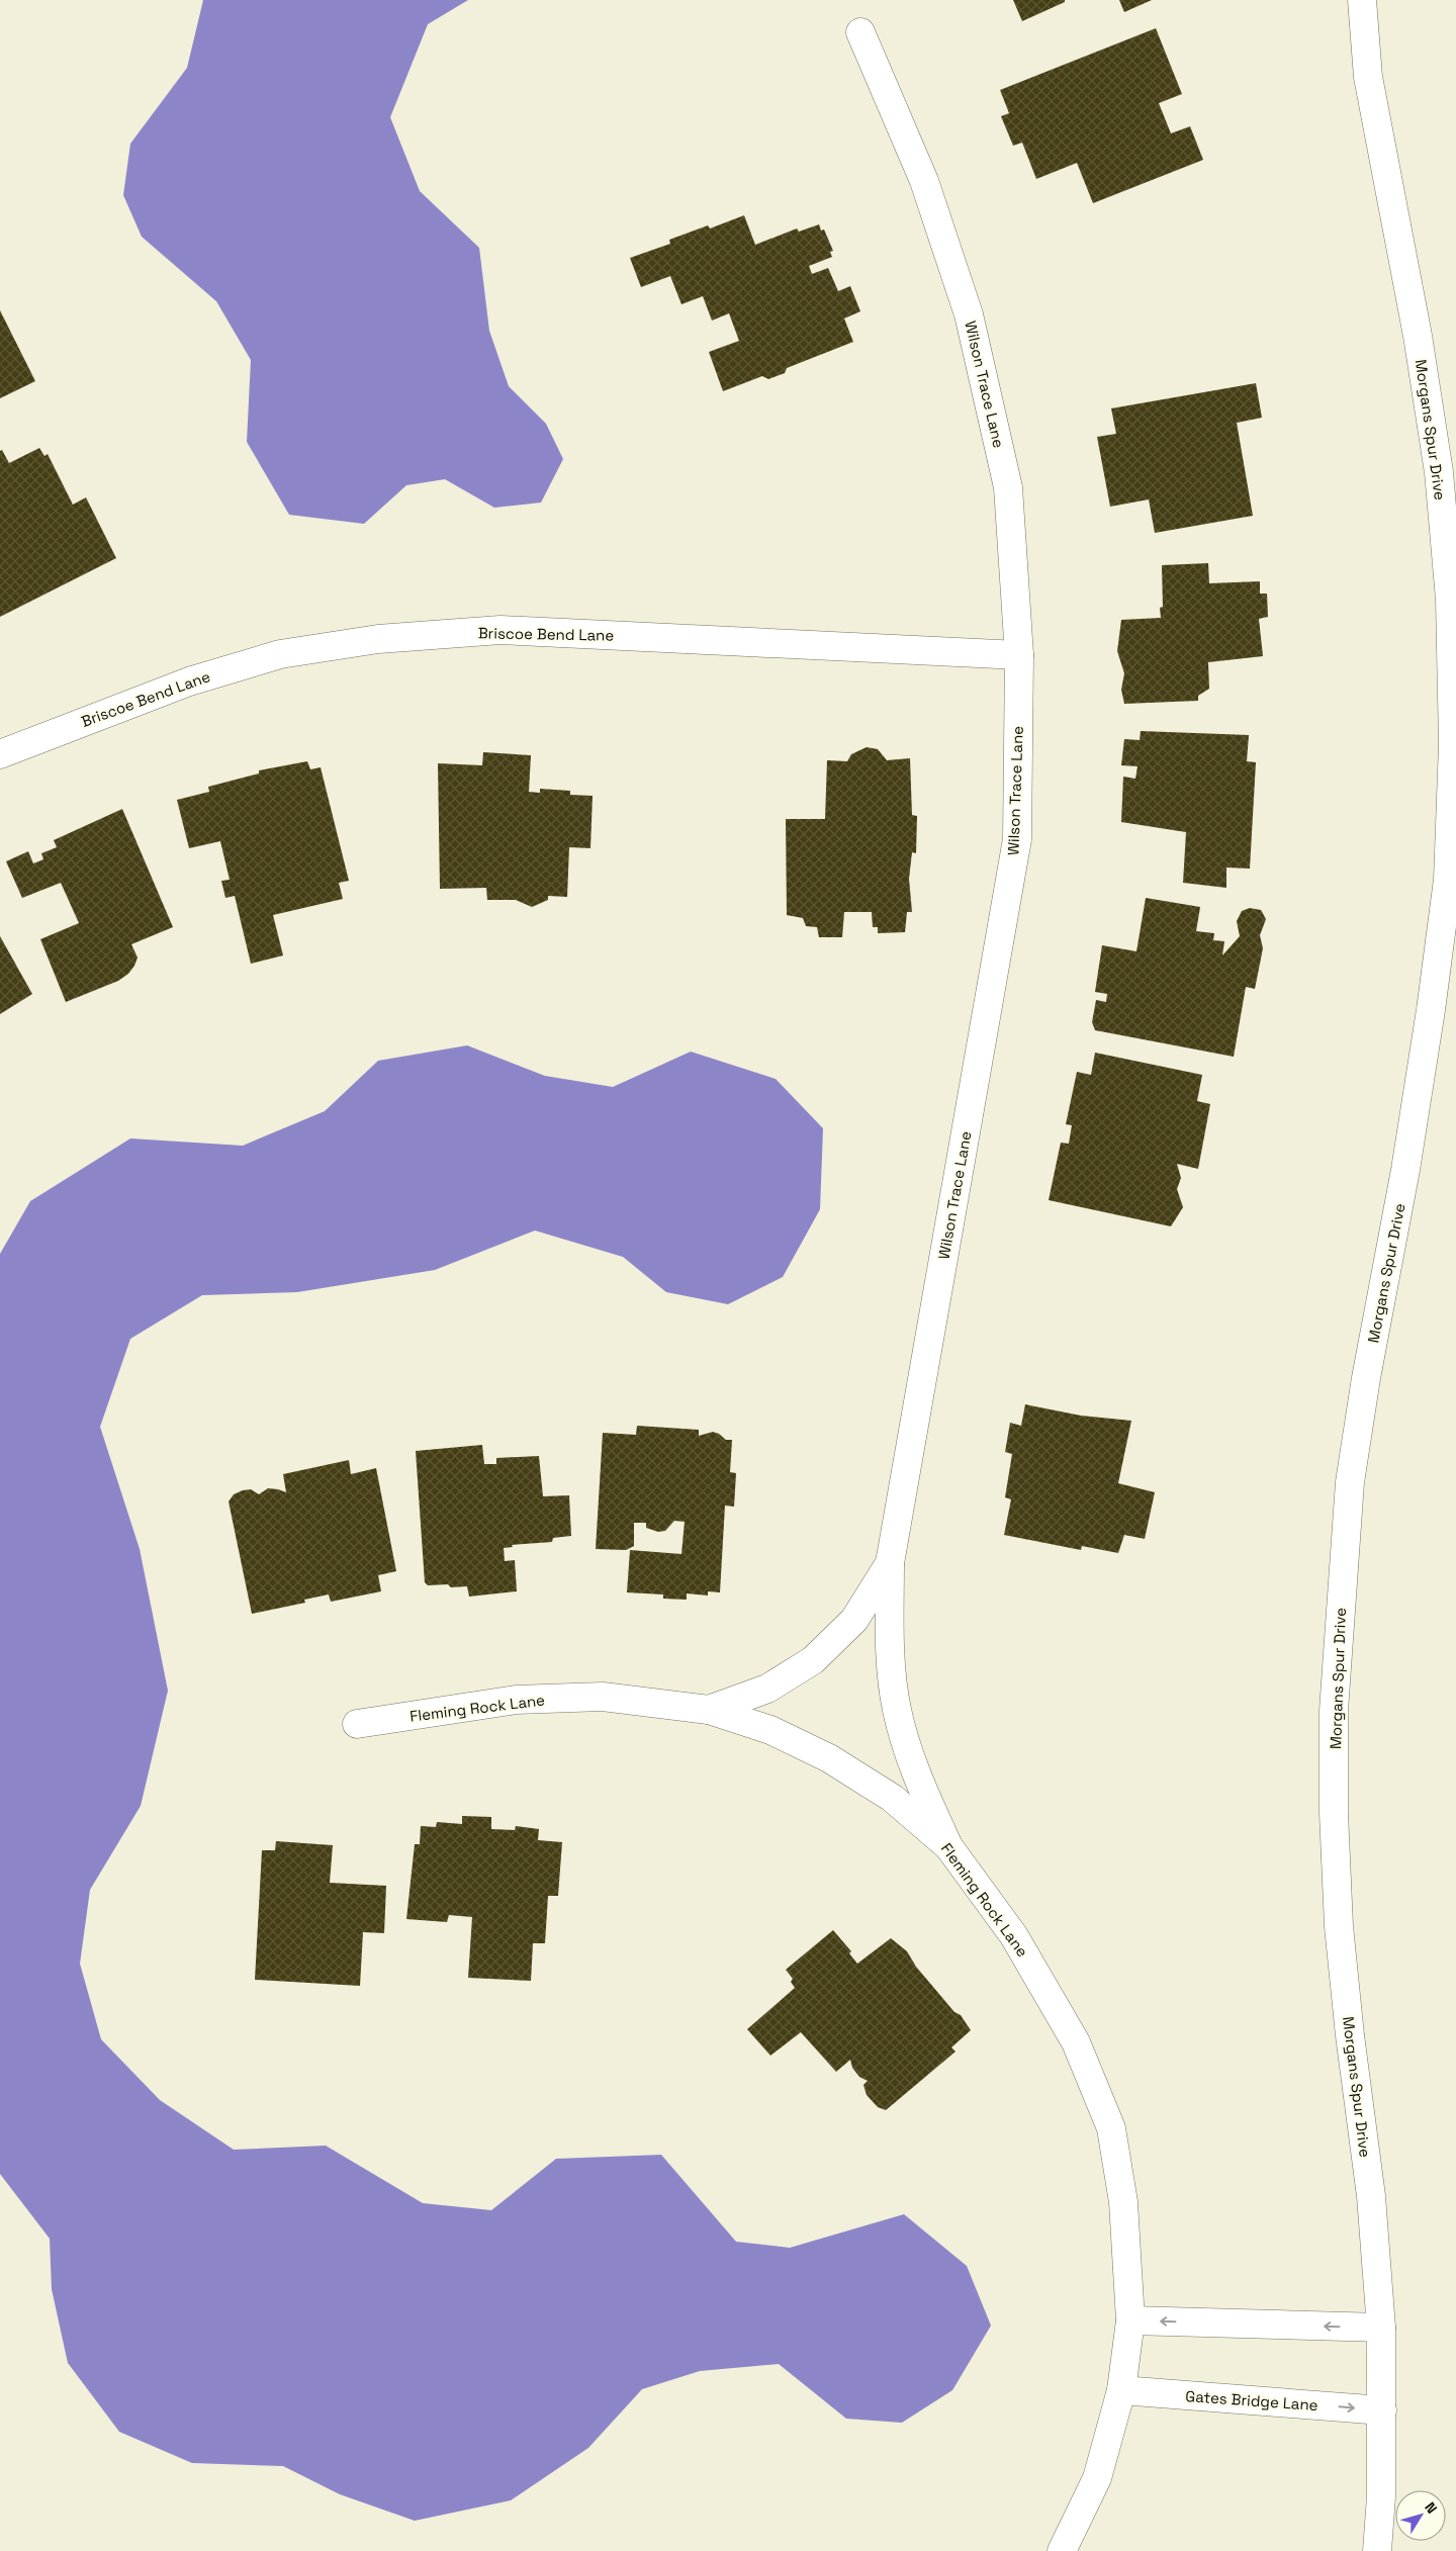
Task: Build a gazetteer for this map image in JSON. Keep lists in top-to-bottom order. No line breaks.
{"streets":{"street":["Wilson Trace Lane","Morgans Spur Drive","Briscoe Bend Lane","Fleming Rock Lane","Gates Bridge Lane"]},"crossings":[["Wilson Trace Lane","Briscoe Bend Lane"],["Wilson Trace Lane","Fleming Rock Lane"],["Morgans Spur Drive","Gates Bridge Lane"],["Fleming Rock Lane","Gates Bridge Lane"]],"north":"top right"}
